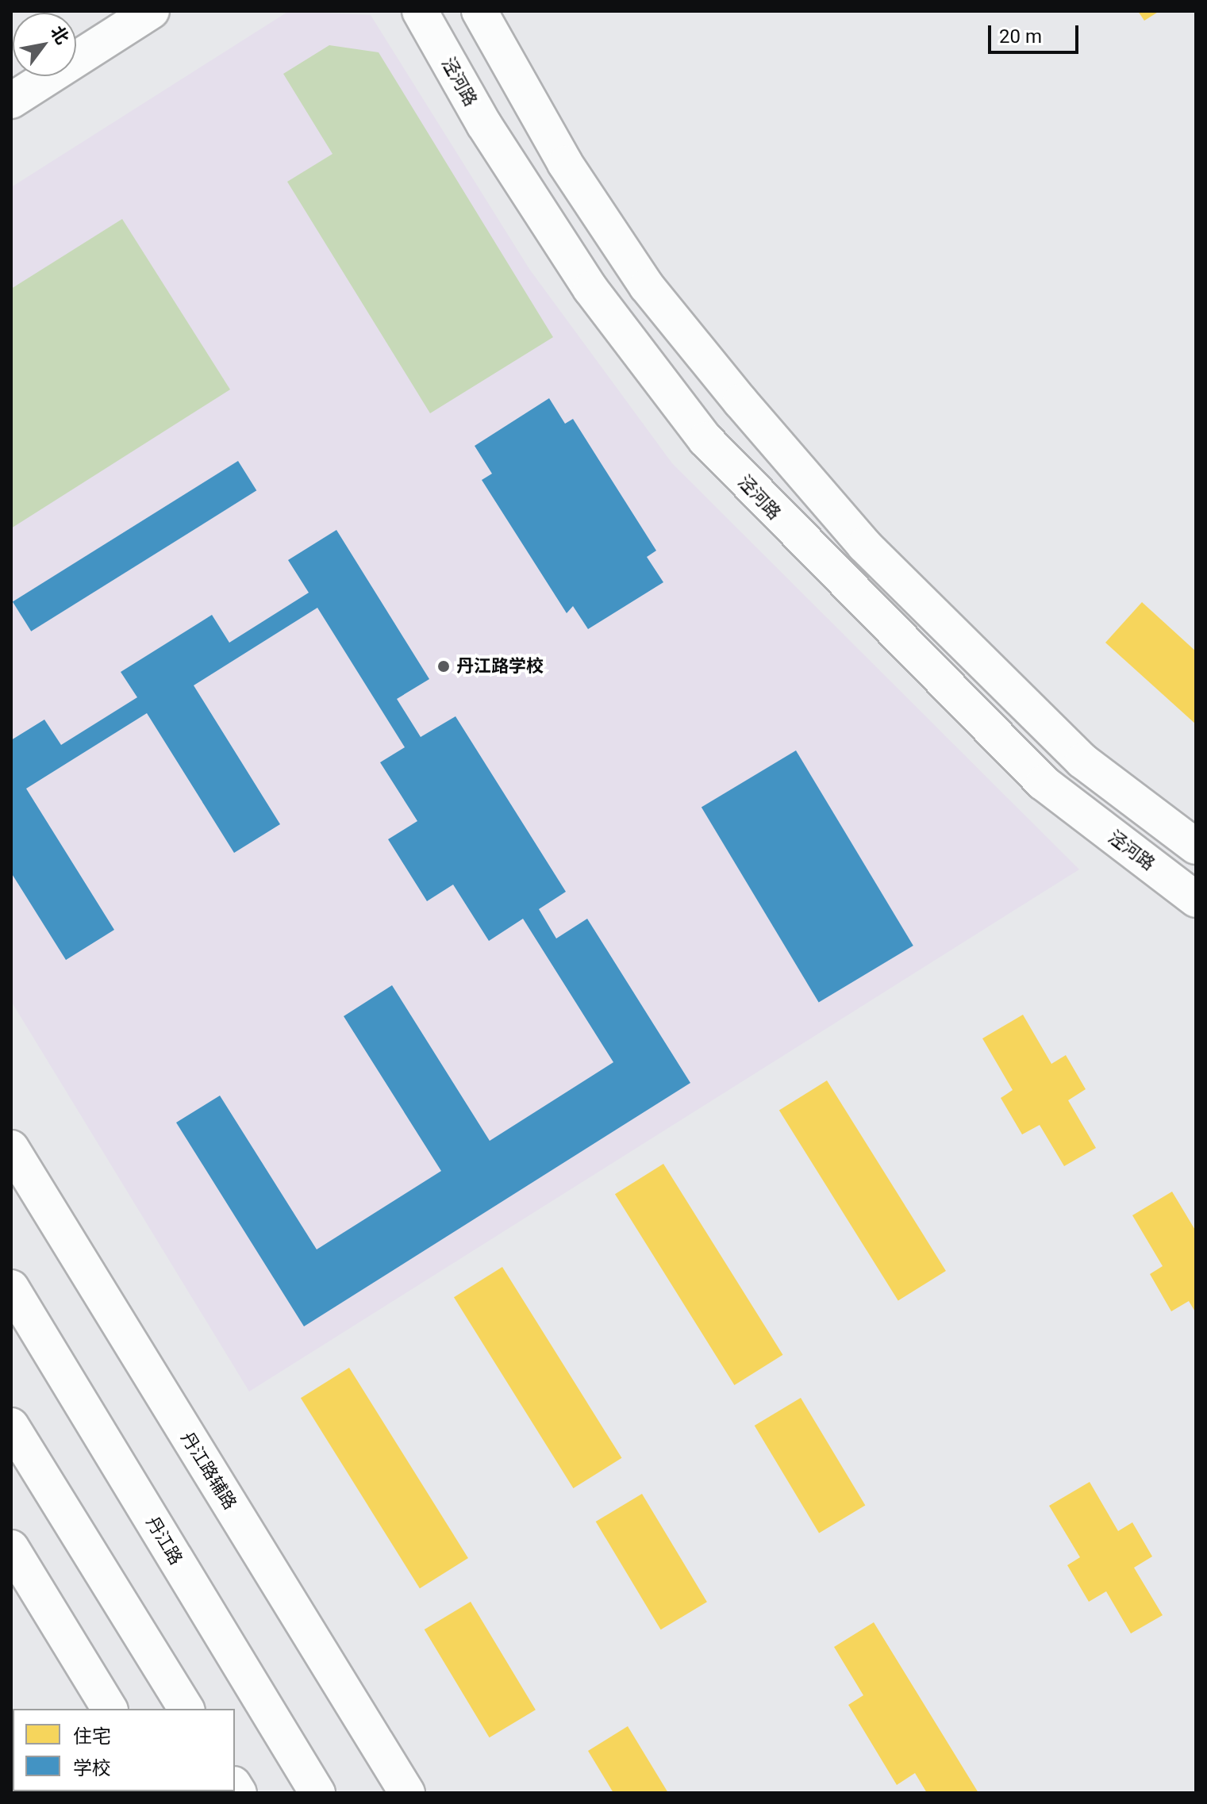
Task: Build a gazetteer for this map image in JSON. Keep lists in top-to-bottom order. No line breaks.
{"streets":{"main road":["泾河路","丹江路辅路","丹江路"]},"places":["丹江路学校"],"legend":["住宅","学校"],"scale_bar":"20 m","north":"top right"}
